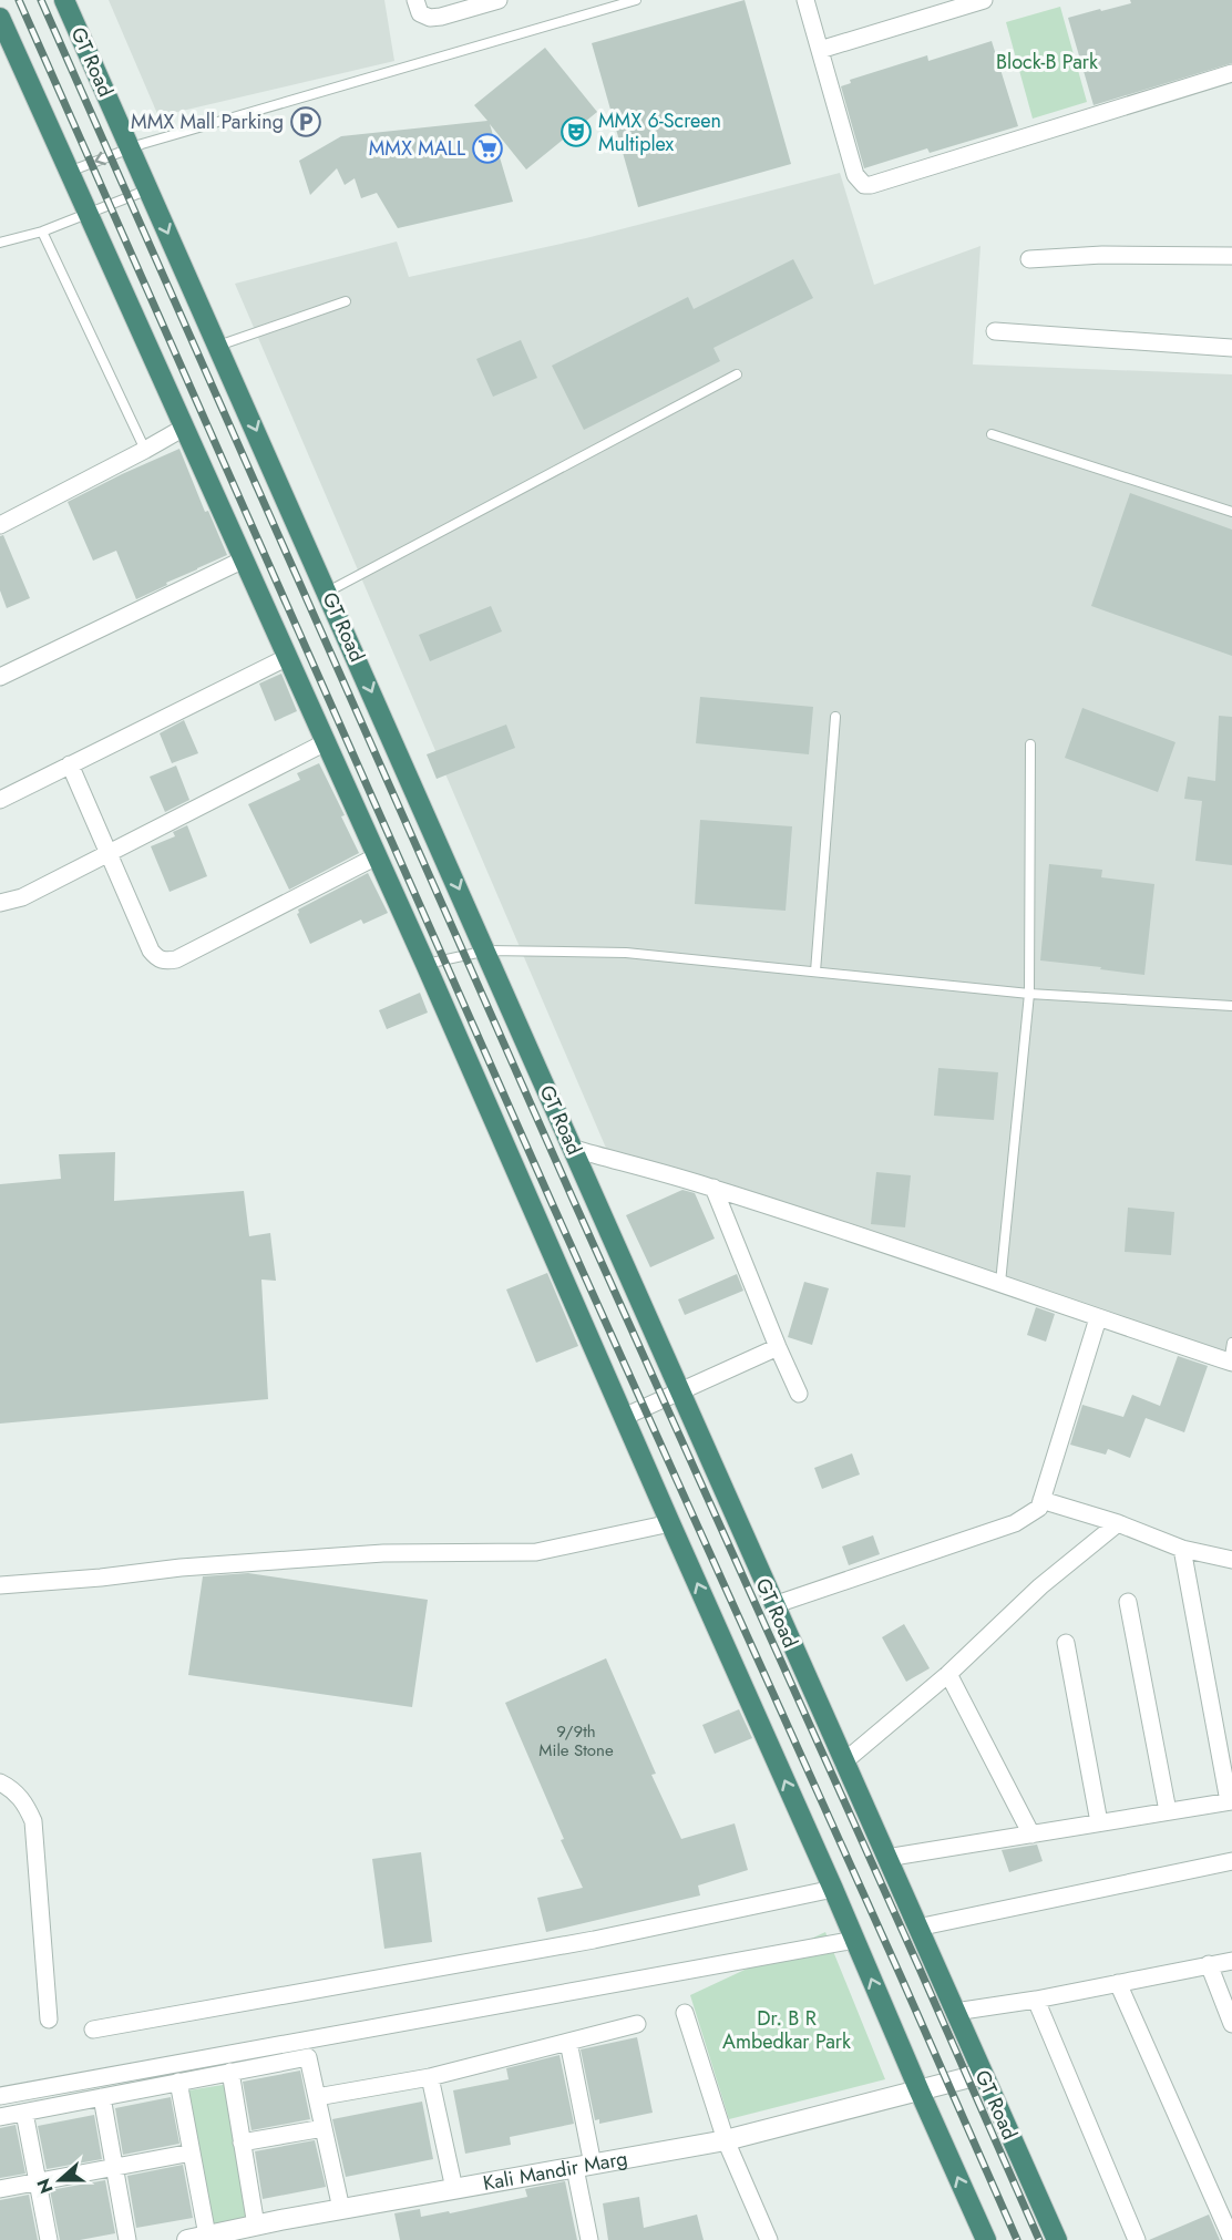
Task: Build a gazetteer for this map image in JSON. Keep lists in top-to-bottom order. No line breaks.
{"streets":{"highway":["GT Road"],"street":["Kali Mandir Marg"]},"crossings":[["GT Road","Kali Mandir Marg"]],"parks":["Block-B Park","Dr. B R Ambedkar Park"],"places":{"parking":["MMX Mall Parking"],"theatre":["MMX 6-Screen Multiplex"],"supermarket":["MMX MALL"]},"house_numbers":["9/9th Mile Stone"],"north":"left"}
